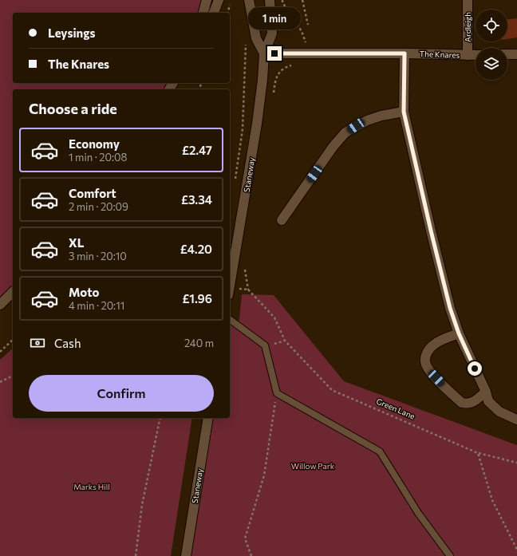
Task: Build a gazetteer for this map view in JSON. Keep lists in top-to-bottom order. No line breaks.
{"streets":{"street":["Ardleigh","The Knares","Staneway"],"path":["Green Lane"]},"crossings":[["Ardleigh","The Knares"],["The Knares","Staneway"]],"parks":["Willow Park","Marks Hill"],"page":{"bubble":"1 min","banner":["Leysings","The Knares"],"heading":"Choose a ride","list":[{"name":"Economy","note":"1 min · 20:08","value":"£2.47"},{"name":"Comfort","note":"2 min · 20:09","value":"£3.34"},{"name":"XL","note":"3 min · 20:10","value":"£4.20"},{"name":"Moto","note":"4 min · 20:11","value":"£1.96"}],"pay":["Cash","240 m"],"buttons":"Confirm"}}
